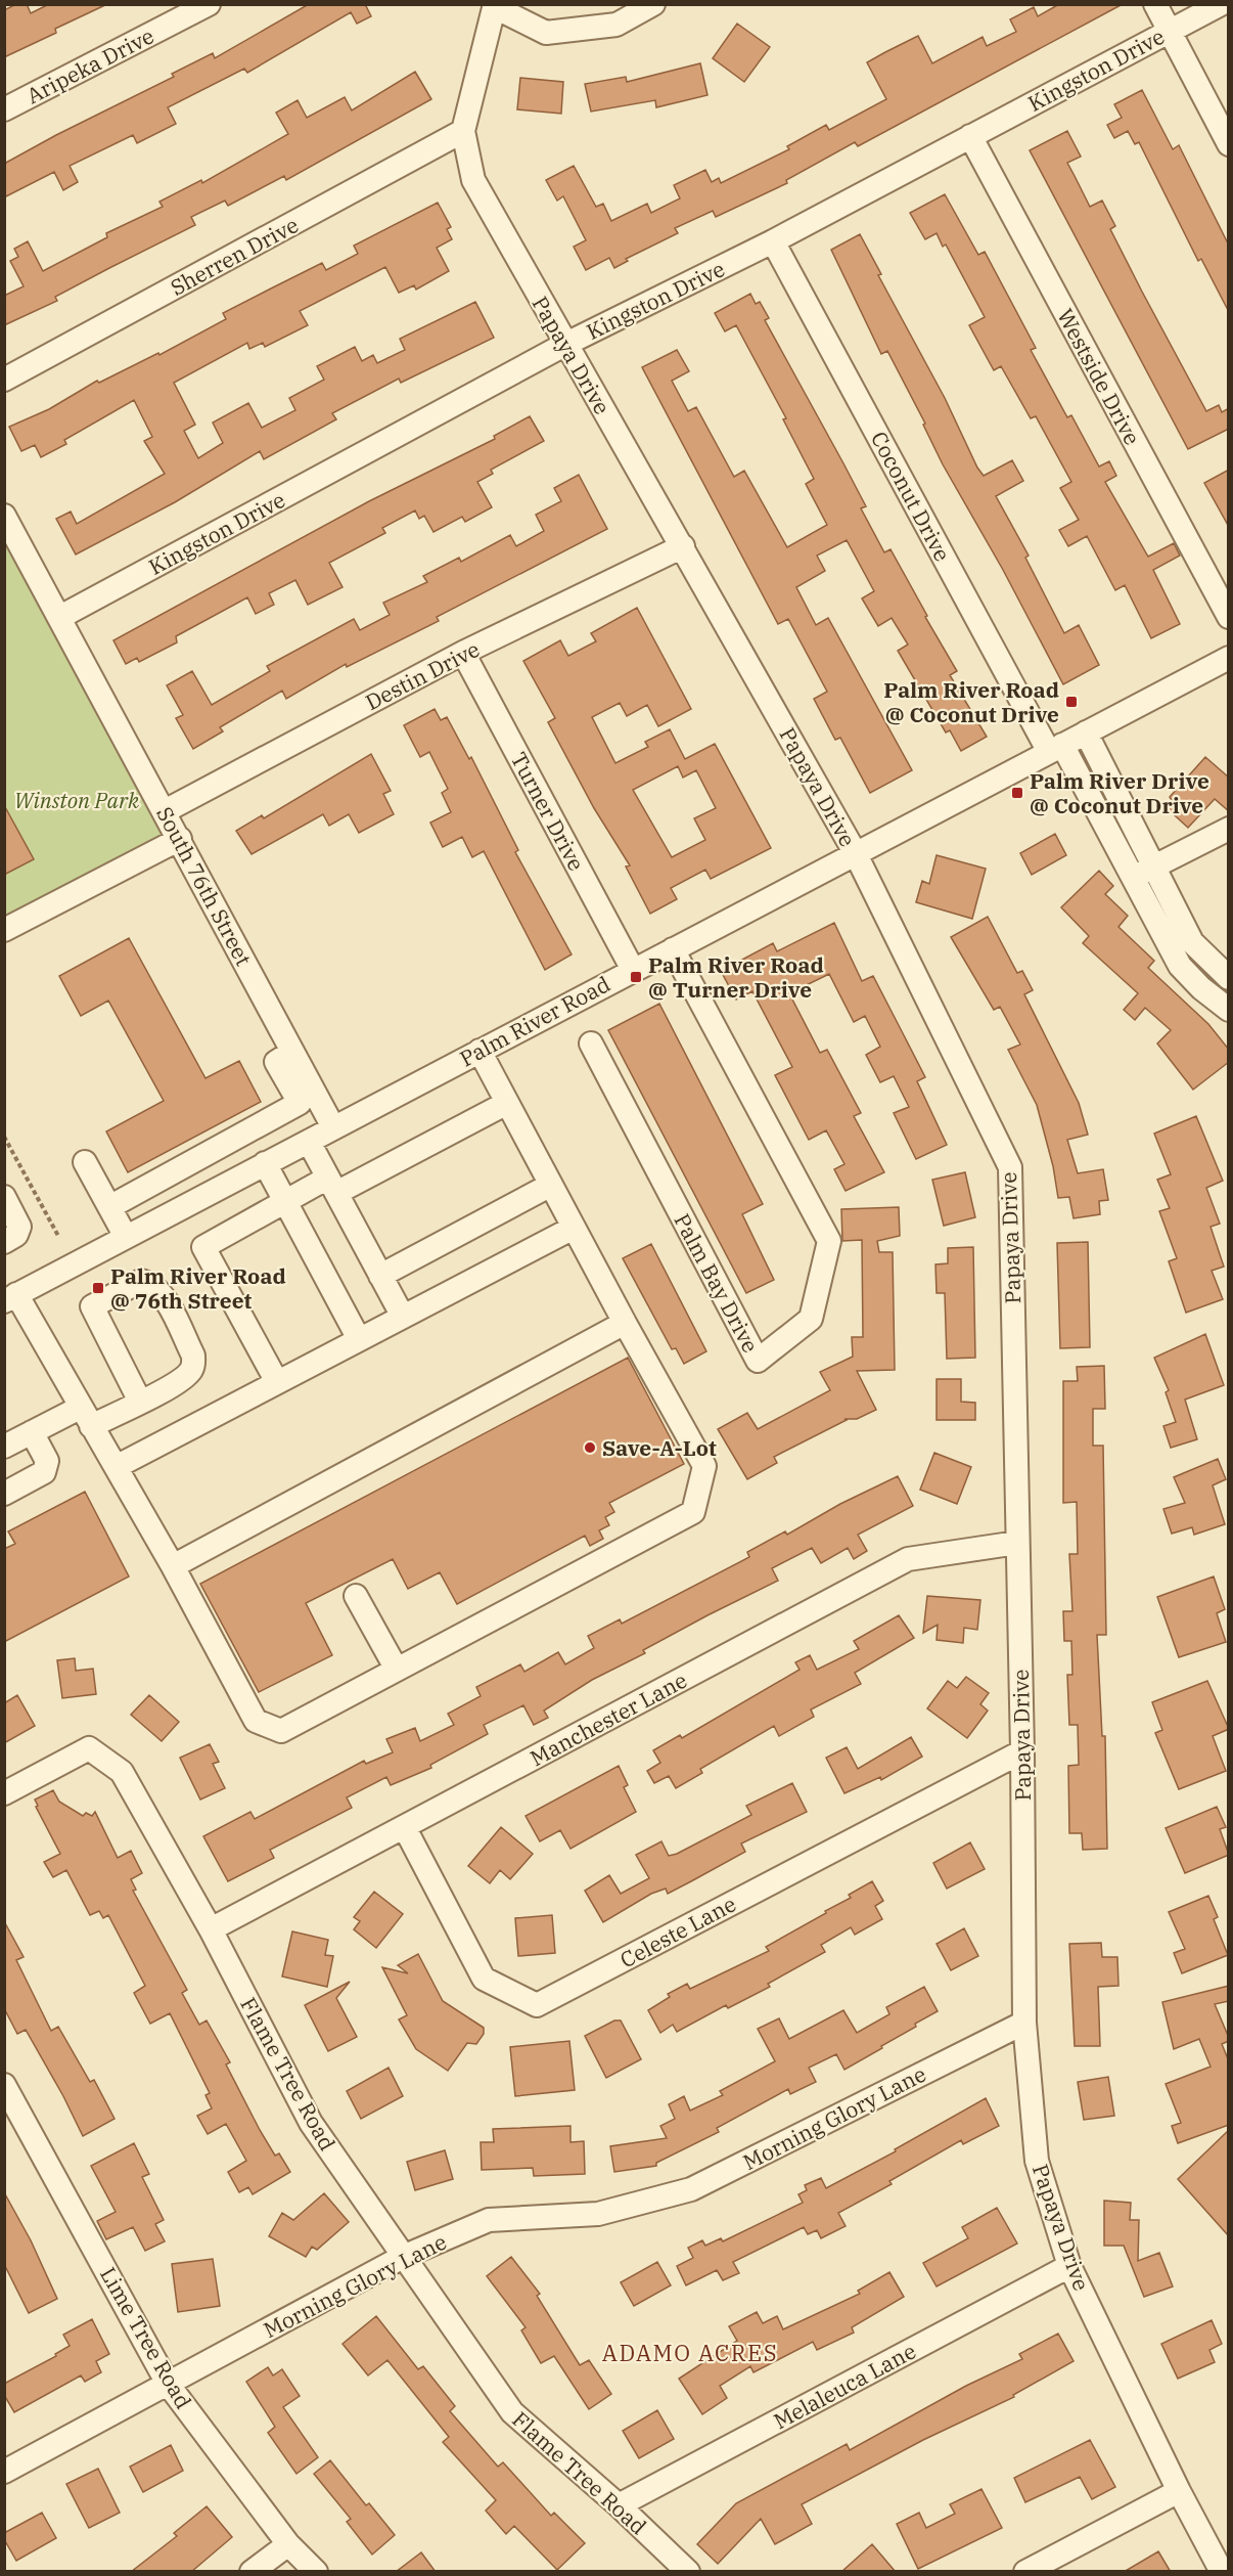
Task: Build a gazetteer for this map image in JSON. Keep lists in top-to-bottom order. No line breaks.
{"streets":{"street":["Aripeka Drive","Kingston Drive","Sherren Drive","Papaya Drive","Westside Drive","Coconut Drive","Destin Drive","Turner Drive","South 76th Street","Palm River Road","Palm Bay Drive","Manchester Lane","Celeste Lane","Flame Tree Road","Morning Glory Lane","Lime Tree Road","Melaleuca Lane"]},"crossings":[["Kingston Drive","Papaya Drive"],["Kingston Drive","Westside Drive"],["Kingston Drive","Coconut Drive"],["Kingston Drive","South 76th Street"],["Sherren Drive","Papaya Drive"],["Papaya Drive","Destin Drive"],["Papaya Drive","Palm River Road"],["Papaya Drive","Manchester Lane"],["Papaya Drive","Celeste Lane"],["Papaya Drive","Morning Glory Lane"],["Papaya Drive","Melaleuca Lane"],["Coconut Drive","Palm River Road"],["Destin Drive","Turner Drive"],["Destin Drive","South 76th Street"],["Turner Drive","Palm River Road"],["South 76th Street","Palm River Road"],["Palm River Road","Palm Bay Drive"],["Manchester Lane","Celeste Lane"],["Manchester Lane","Flame Tree Road"],["Flame Tree Road","Morning Glory Lane"],["Flame Tree Road","Melaleuca Lane"],["Morning Glory Lane","Lime Tree Road"]],"districts":["ADAMO ACRES"],"parks":["Winston Park"],"places":{"transit":["Palm River Road @ Coconut Drive","Palm River Drive @ Coconut Drive","Palm River Road @ Turner Drive","Palm River Road @ 76th Street"],"other":["Save-A-Lot"]}}
